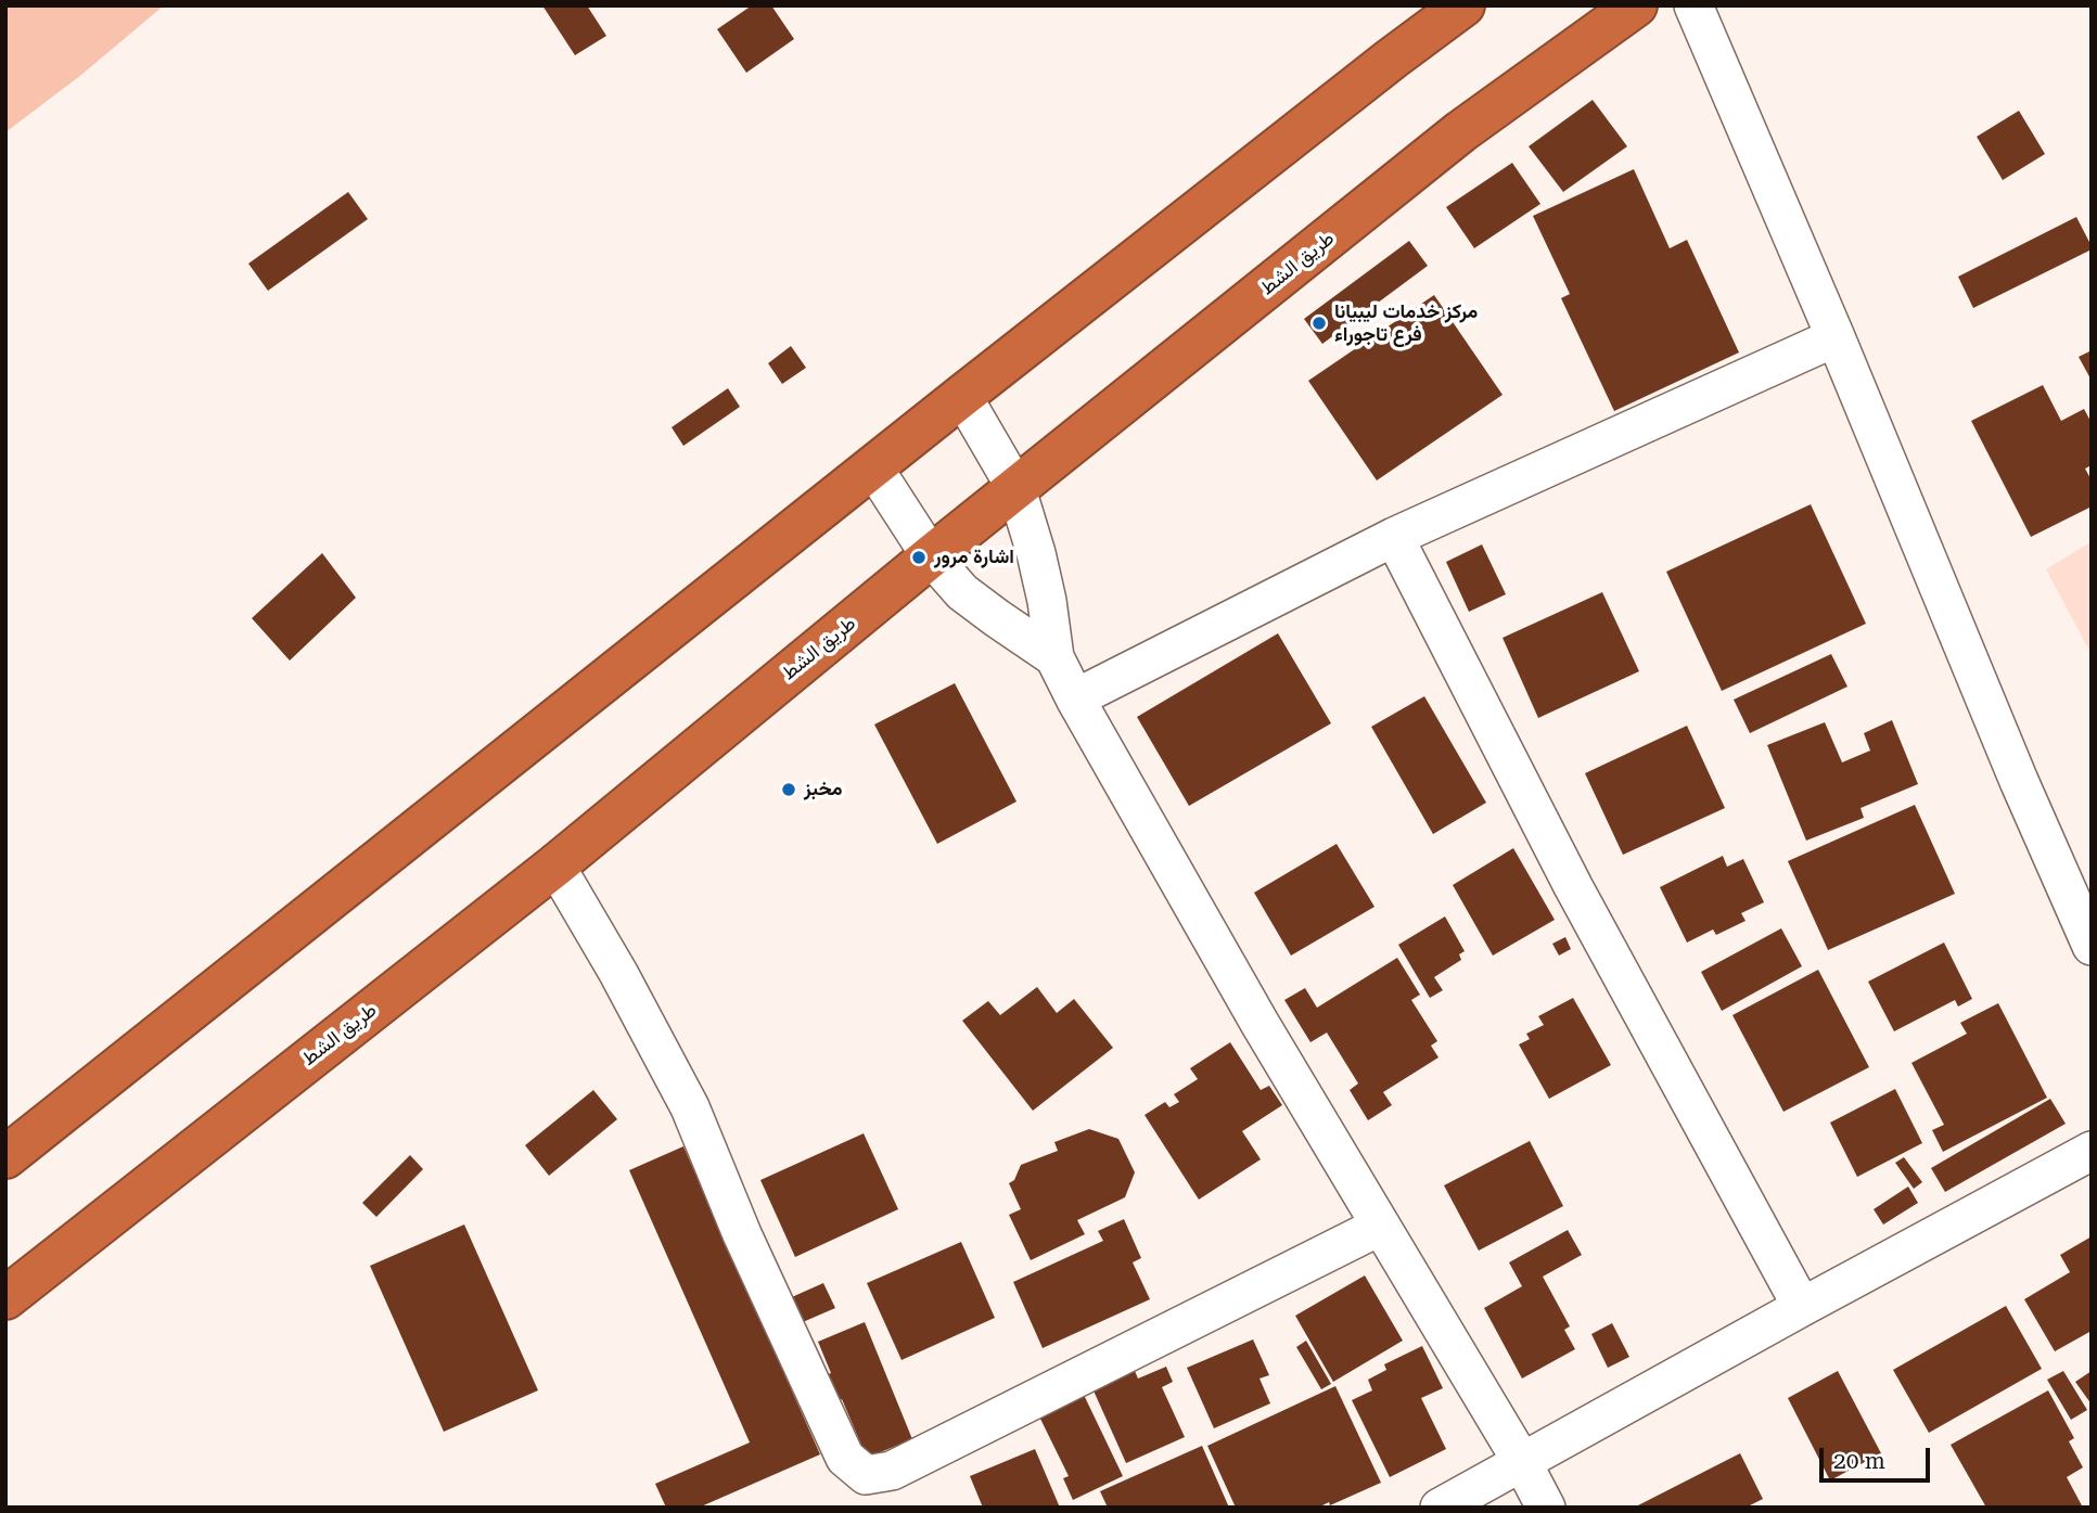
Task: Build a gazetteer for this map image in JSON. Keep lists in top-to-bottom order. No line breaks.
{"streets":{"highway":["طريق الشط"]},"places":["مركز خدمات ليبيانا فرع تاجوراء","اشارة مرور","مخبز"],"scale_bar":"20 m"}
